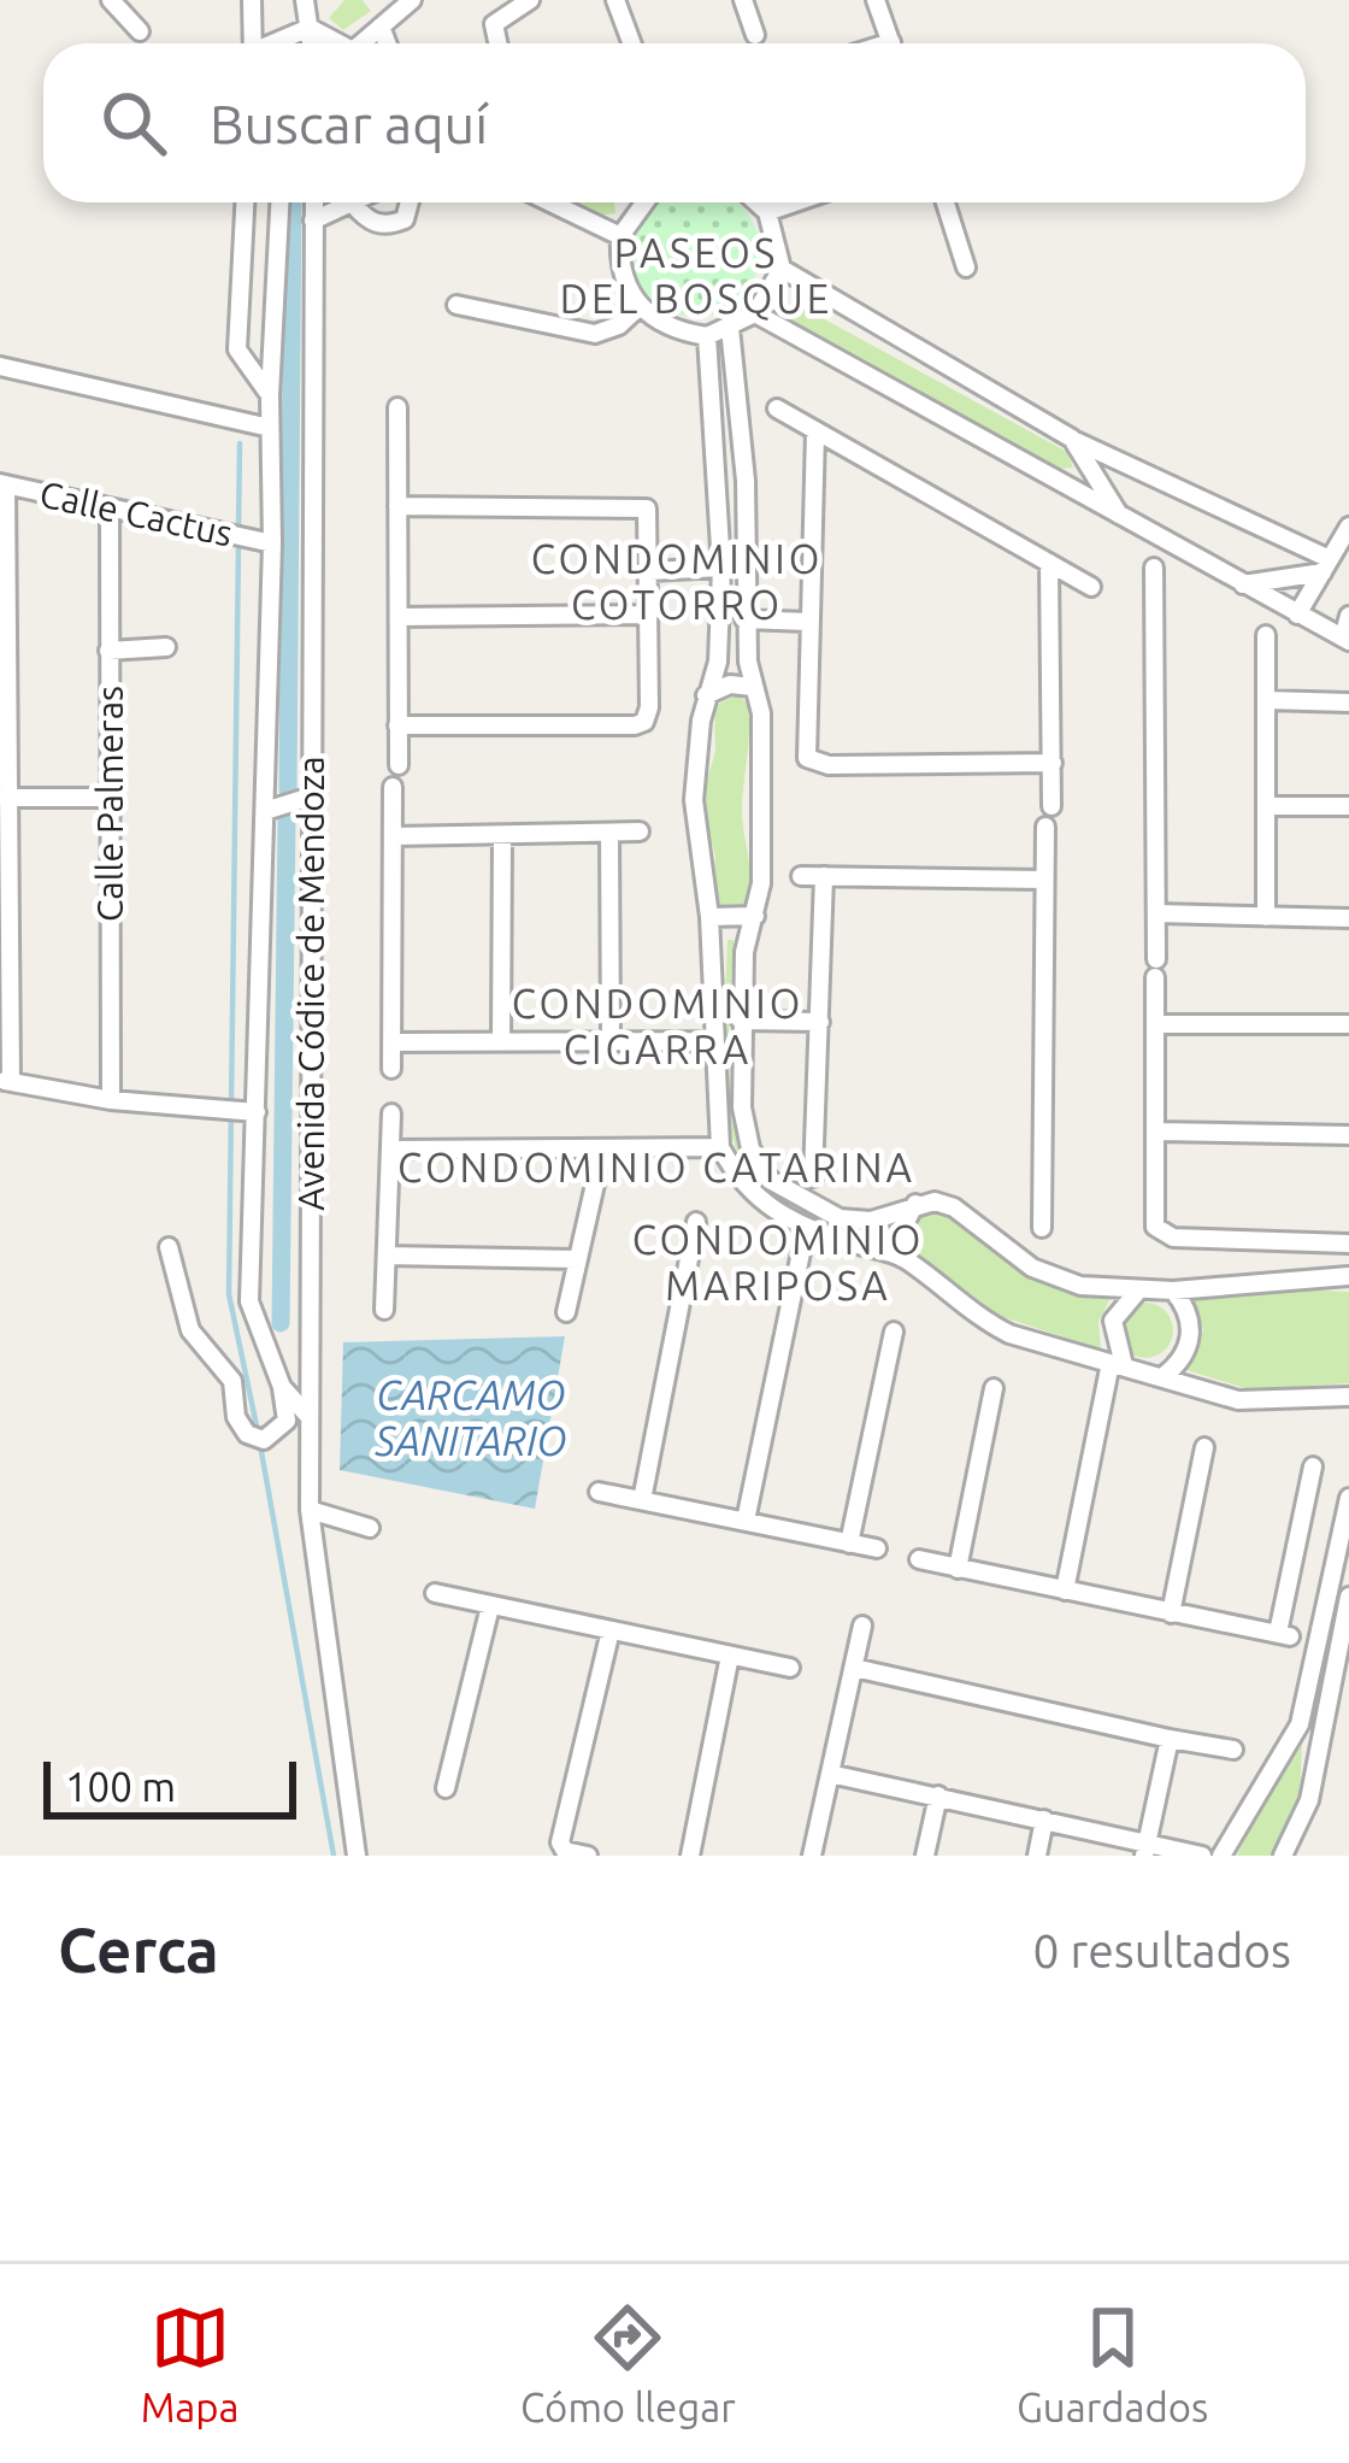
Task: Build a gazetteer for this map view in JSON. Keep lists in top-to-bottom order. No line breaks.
{"streets":{"street":["Calle Cactus","Calle Palmeras","Avenida Códice de Mendoza"]},"crossings":[["Calle Cactus","Calle Palmeras"]],"districts":["PASEOS DEL BOSQUE","CONDOMINIO COTORRO","CONDOMINIO CIGARRA","CONDOMINIO CATARINA","CONDOMINIO MARIPOSA"],"water":["CARCAMO SANITARIO"],"scale_bar":"100 m","page":{"search":"Buscar aquí","scale":"100 m","heading":["Cerca","0 resultados"],"nav":["Mapa","Cómo llegar","Guardados"]}}
